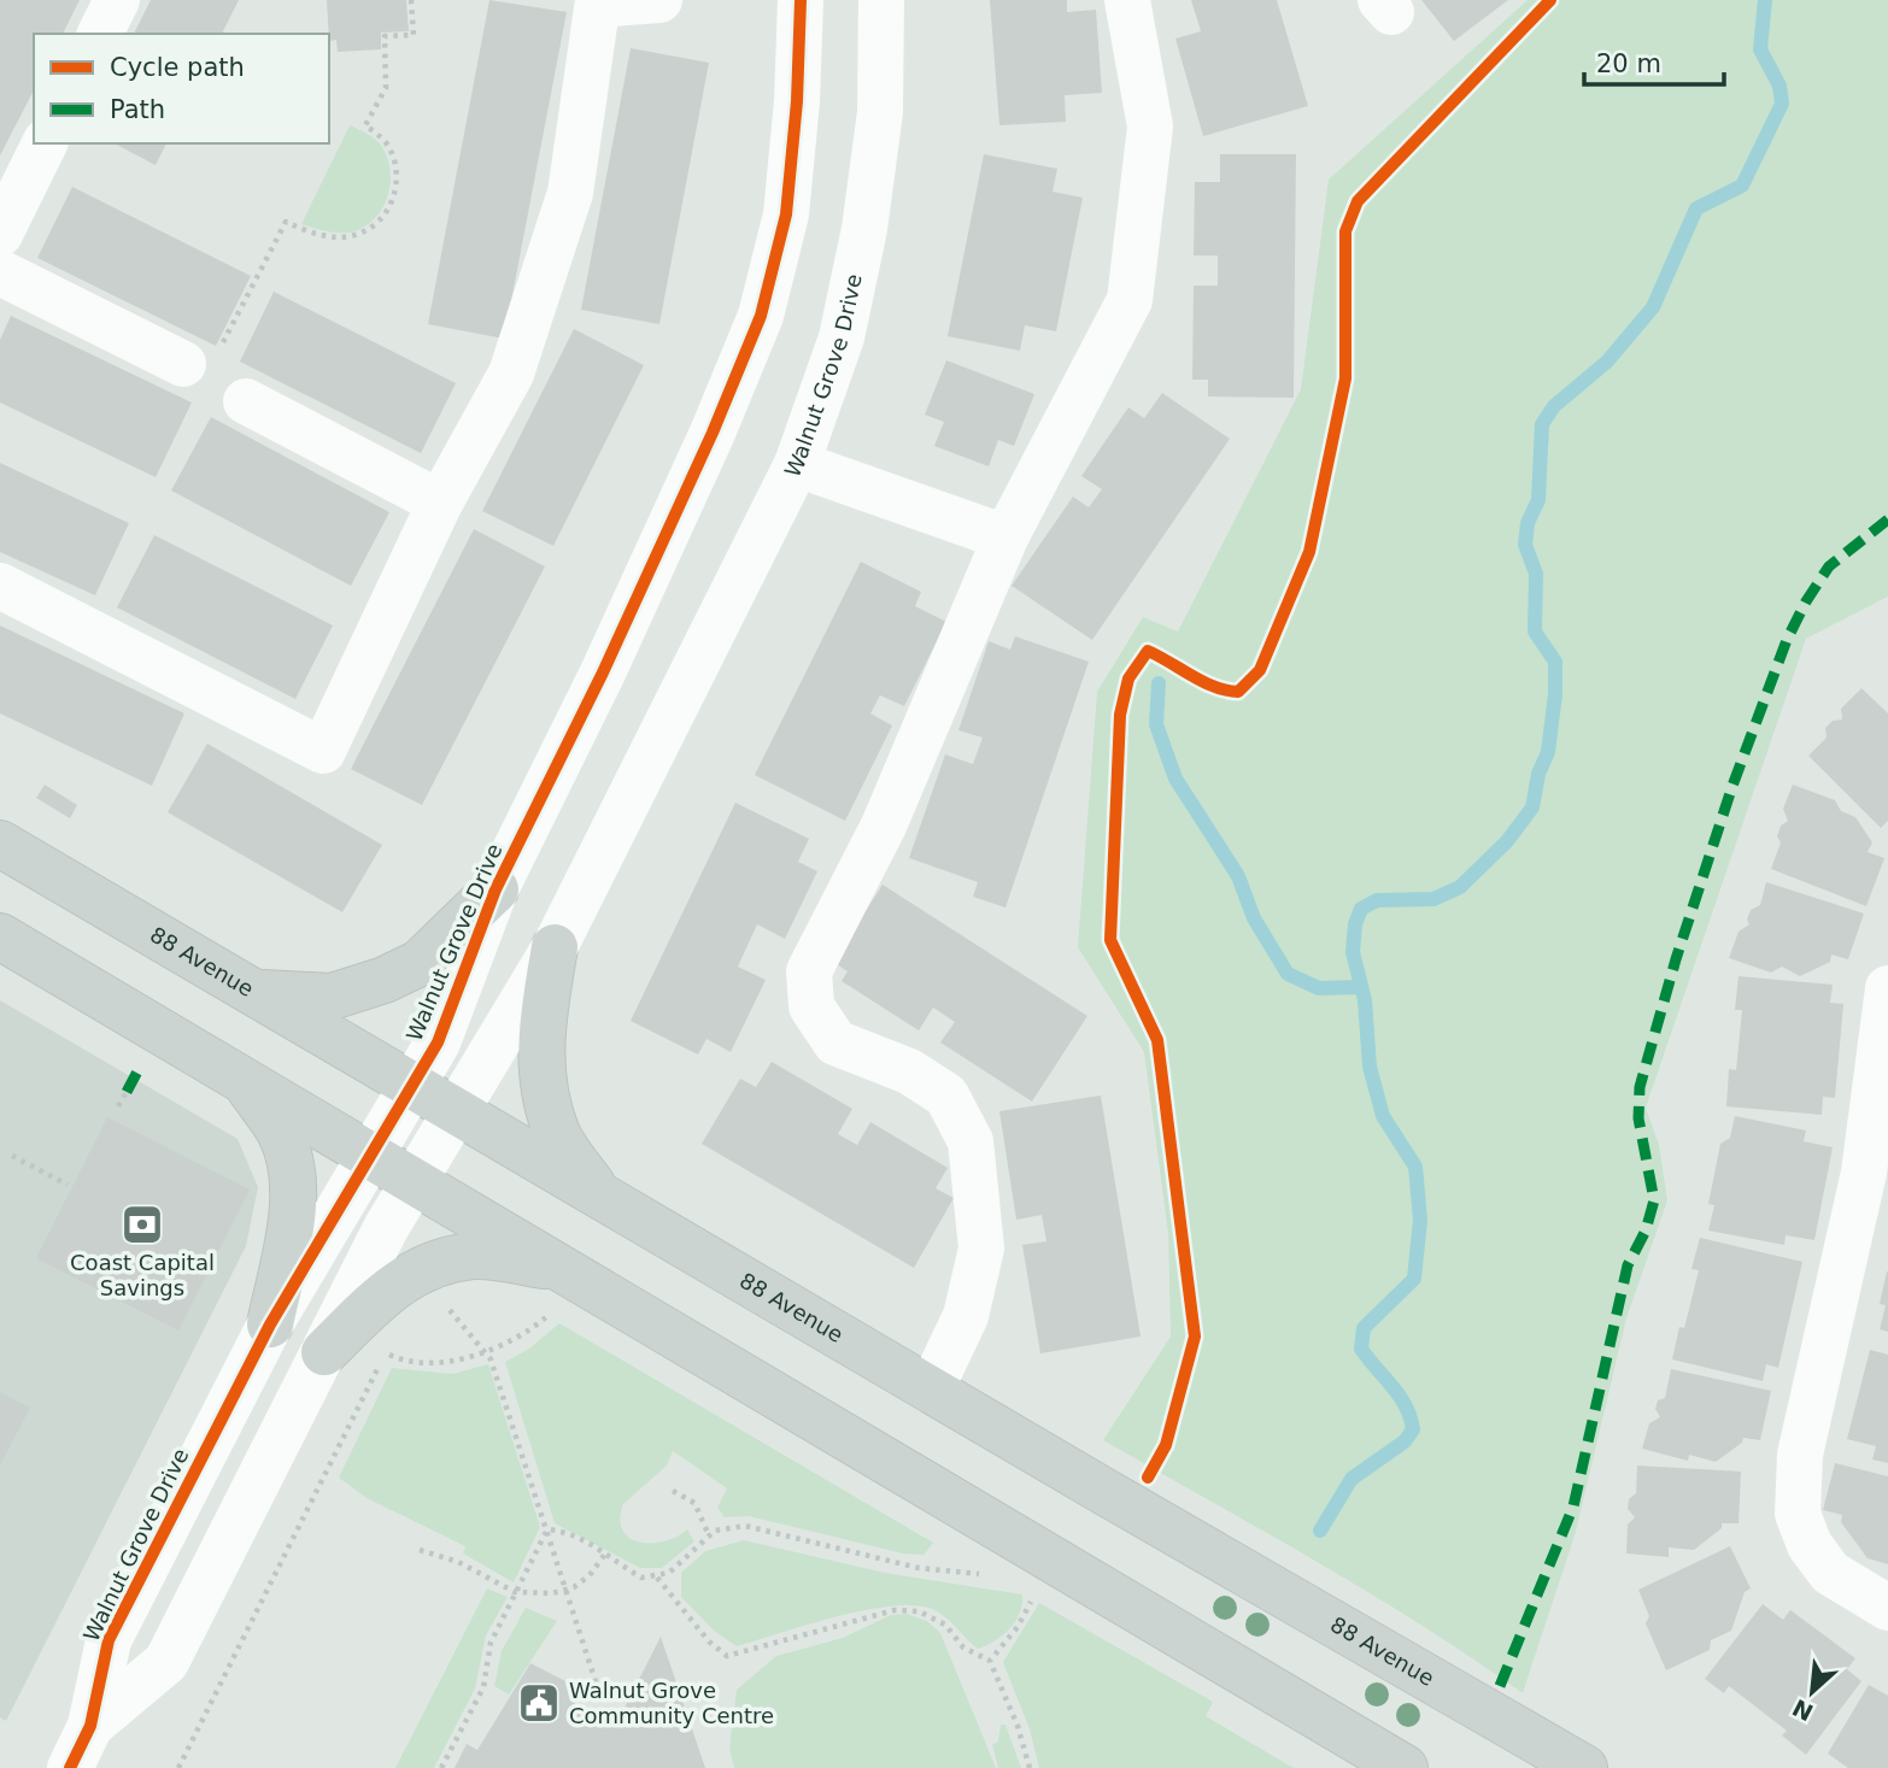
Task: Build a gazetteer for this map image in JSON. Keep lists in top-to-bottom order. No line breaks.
{"streets":{"main road":["88 Avenue"],"street":["Walnut Grove Drive"]},"crossings":[["Walnut Grove Drive","88 Avenue"]],"places":{"bank":["Coast Capital Savings"],"public building":["Walnut Grove Community Centre"]},"legend":["Cycle path","Path"],"scale_bar":"20 m","north":"bottom left"}
